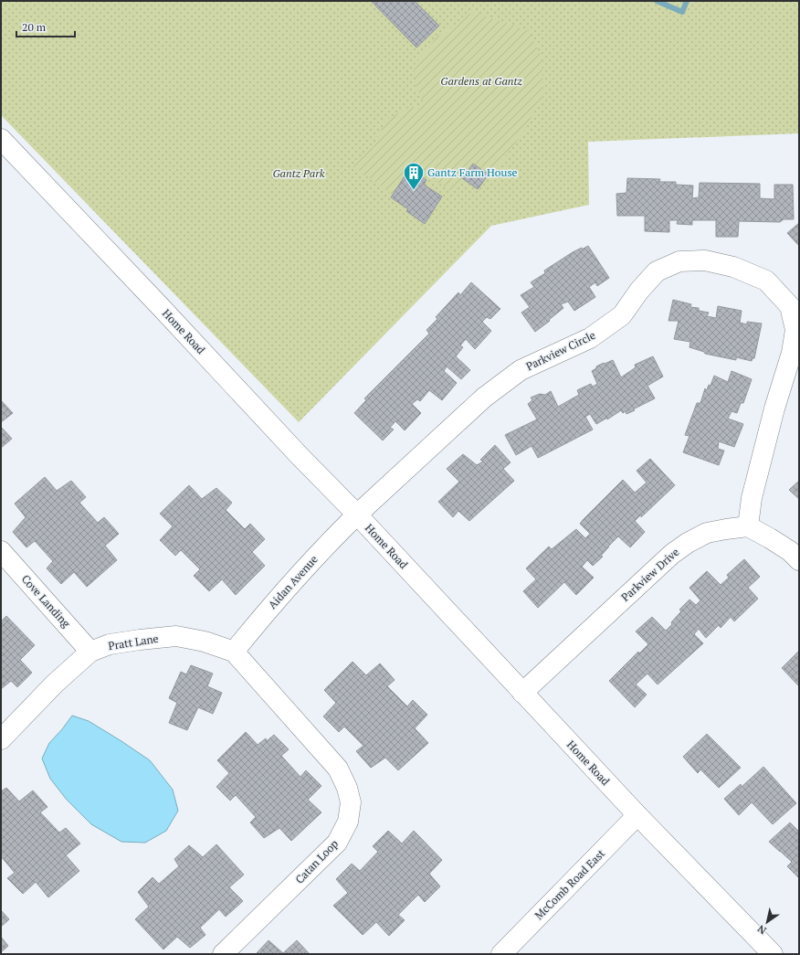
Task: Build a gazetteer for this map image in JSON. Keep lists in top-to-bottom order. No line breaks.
{"streets":{"street":["Home Road","Parkview Circle","Parkview Drive","Aidan Avenue","Cove Landing","Pratt Lane","Catan Loop","McComb Road East"]},"crossings":[["Home Road","Parkview Circle"],["Home Road","Parkview Drive"],["Home Road","Aidan Avenue"],["Home Road","McComb Road East"],["Parkview Circle","Parkview Drive"],["Parkview Circle","Aidan Avenue"],["Aidan Avenue","Pratt Lane"],["Aidan Avenue","Catan Loop"],["Cove Landing","Pratt Lane"],["Pratt Lane","Catan Loop"]],"parks":["Gardens at Gantz","Gantz Park"],"places":{"building":["Gantz Farm House"]},"scale_bar":"20 m","north":"bottom left"}
